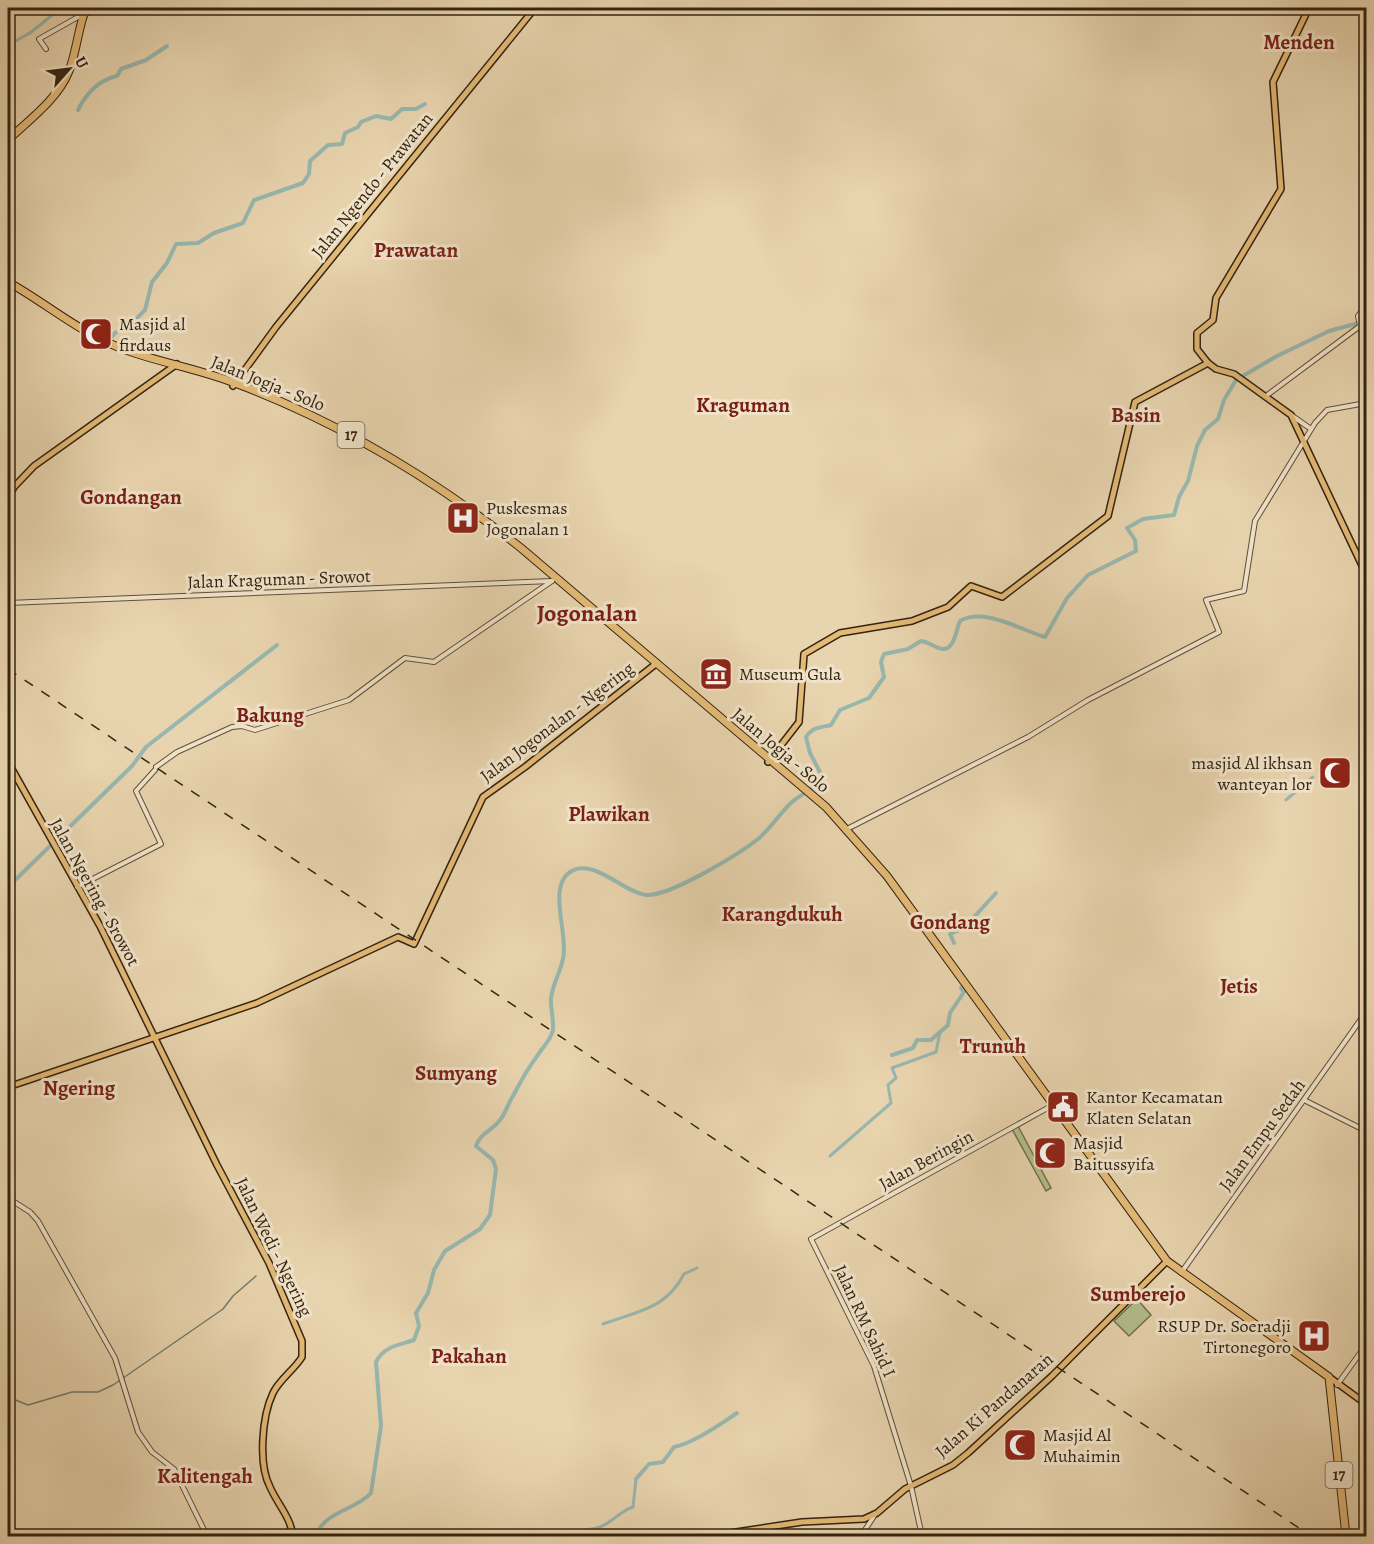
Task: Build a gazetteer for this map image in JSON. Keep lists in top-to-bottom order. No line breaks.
{"streets":{"highway":["Jalan Jogja - Solo","17"],"main road":["Jalan Ngendo - Prawatan","Jalan Jogonalan - Ngering","Jalan Ngering - Srowot","Jalan Wedi - Ngering","Jalan Ki Pandanaran"],"street":["Jalan Kraguman - Srowot","Jalan Empu Sedah","Jalan Beringin","Jalan RM Sahid I"]},"crossings":[["Jalan Ngendo - Prawatan","Jalan Jogja - Solo"],["Jalan Jogja - Solo","17"],["Jalan Jogja - Solo","Jalan Kraguman - Srowot"],["Jalan Jogja - Solo","Jalan Jogonalan - Ngering"],["Jalan Jogja - Solo","Jalan Empu Sedah"],["Jalan Jogja - Solo","Jalan Beringin"],["Jalan Jogja - Solo","Jalan Ki Pandanaran"],["Jalan Jogonalan - Ngering","Jalan Ngering - Srowot"],["Jalan Jogonalan - Ngering","Jalan Wedi - Ngering"],["Jalan Ngering - Srowot","Jalan Wedi - Ngering"],["Jalan Beringin","Jalan RM Sahid I"],["Jalan RM Sahid I","Jalan Ki Pandanaran"]],"districts":["Menden","Prawatan","Kraguman","Basin","Gondangan","Jogonalan","Bakung","Plawikan","Karangdukuh","Gondang","Jetis","Trunuh","Sumyang","Ngering","Sumberejo","Pakahan","Kalitengah"],"places":{"mosque":["Masjid al firdaus","masjid Al ikhsan wanteyan lor","Masjid Baitussyifa","Masjid Al Muhaimin"],"hospital":["Puskesmas Jogonalan 1","RSUP Dr. Soeradji Tirtonegoro"],"museum":["Museum Gula"],"public building":["Kantor Kecamatan Klaten Selatan"]},"north":"top right"}
